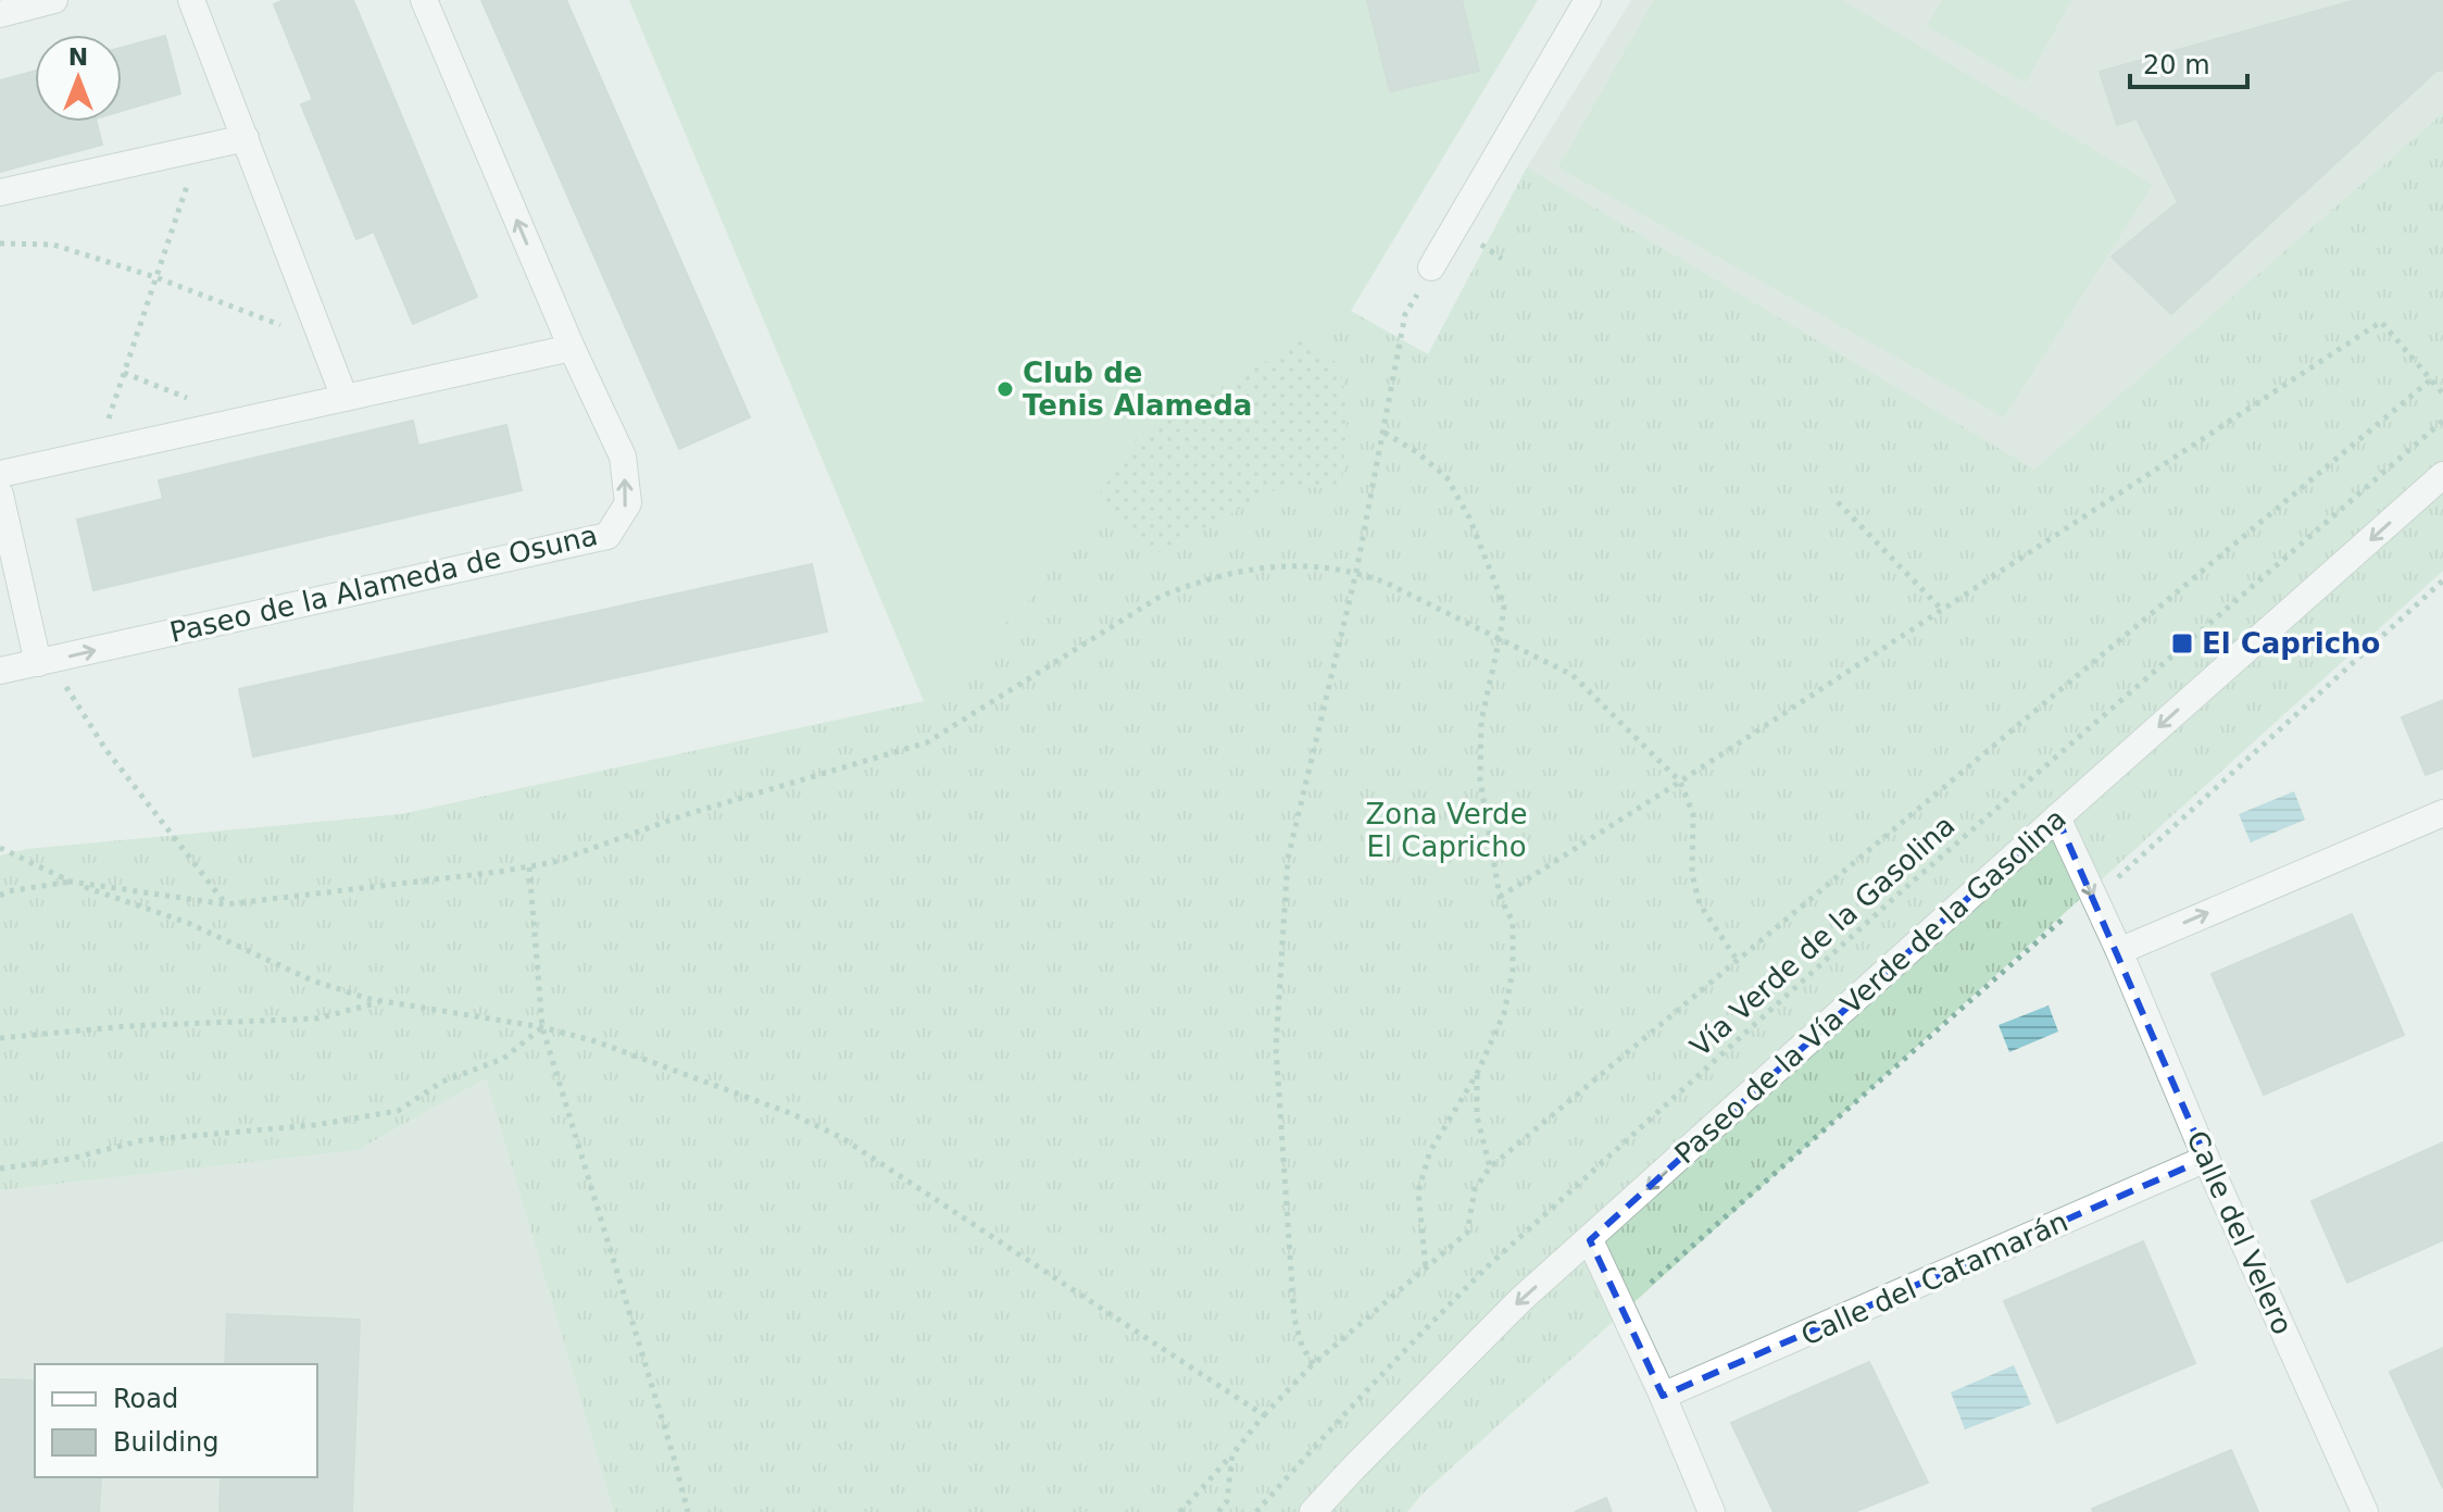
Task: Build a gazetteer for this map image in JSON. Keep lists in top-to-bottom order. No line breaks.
{"streets":{"street":["Paseo de la Alameda de Osuna","Paseo de la Vía Verde de la Gasolina","Calle del Velero","Calle del Catamarán"],"path":["Vía Verde de la Gasolina"]},"crossings":[["Paseo de la Vía Verde de la Gasolina","Calle del Velero"],["Calle del Velero","Calle del Catamarán"]],"one_way":["Paseo de la Vía Verde de la Gasolina"],"parks":["Zona Verde El Capricho"],"places":{"other":["Club de Tenis Alameda"],"transit":["El Capricho"]},"legend":["Road","Building"],"scale_bar":"20 m","north":"top"}
